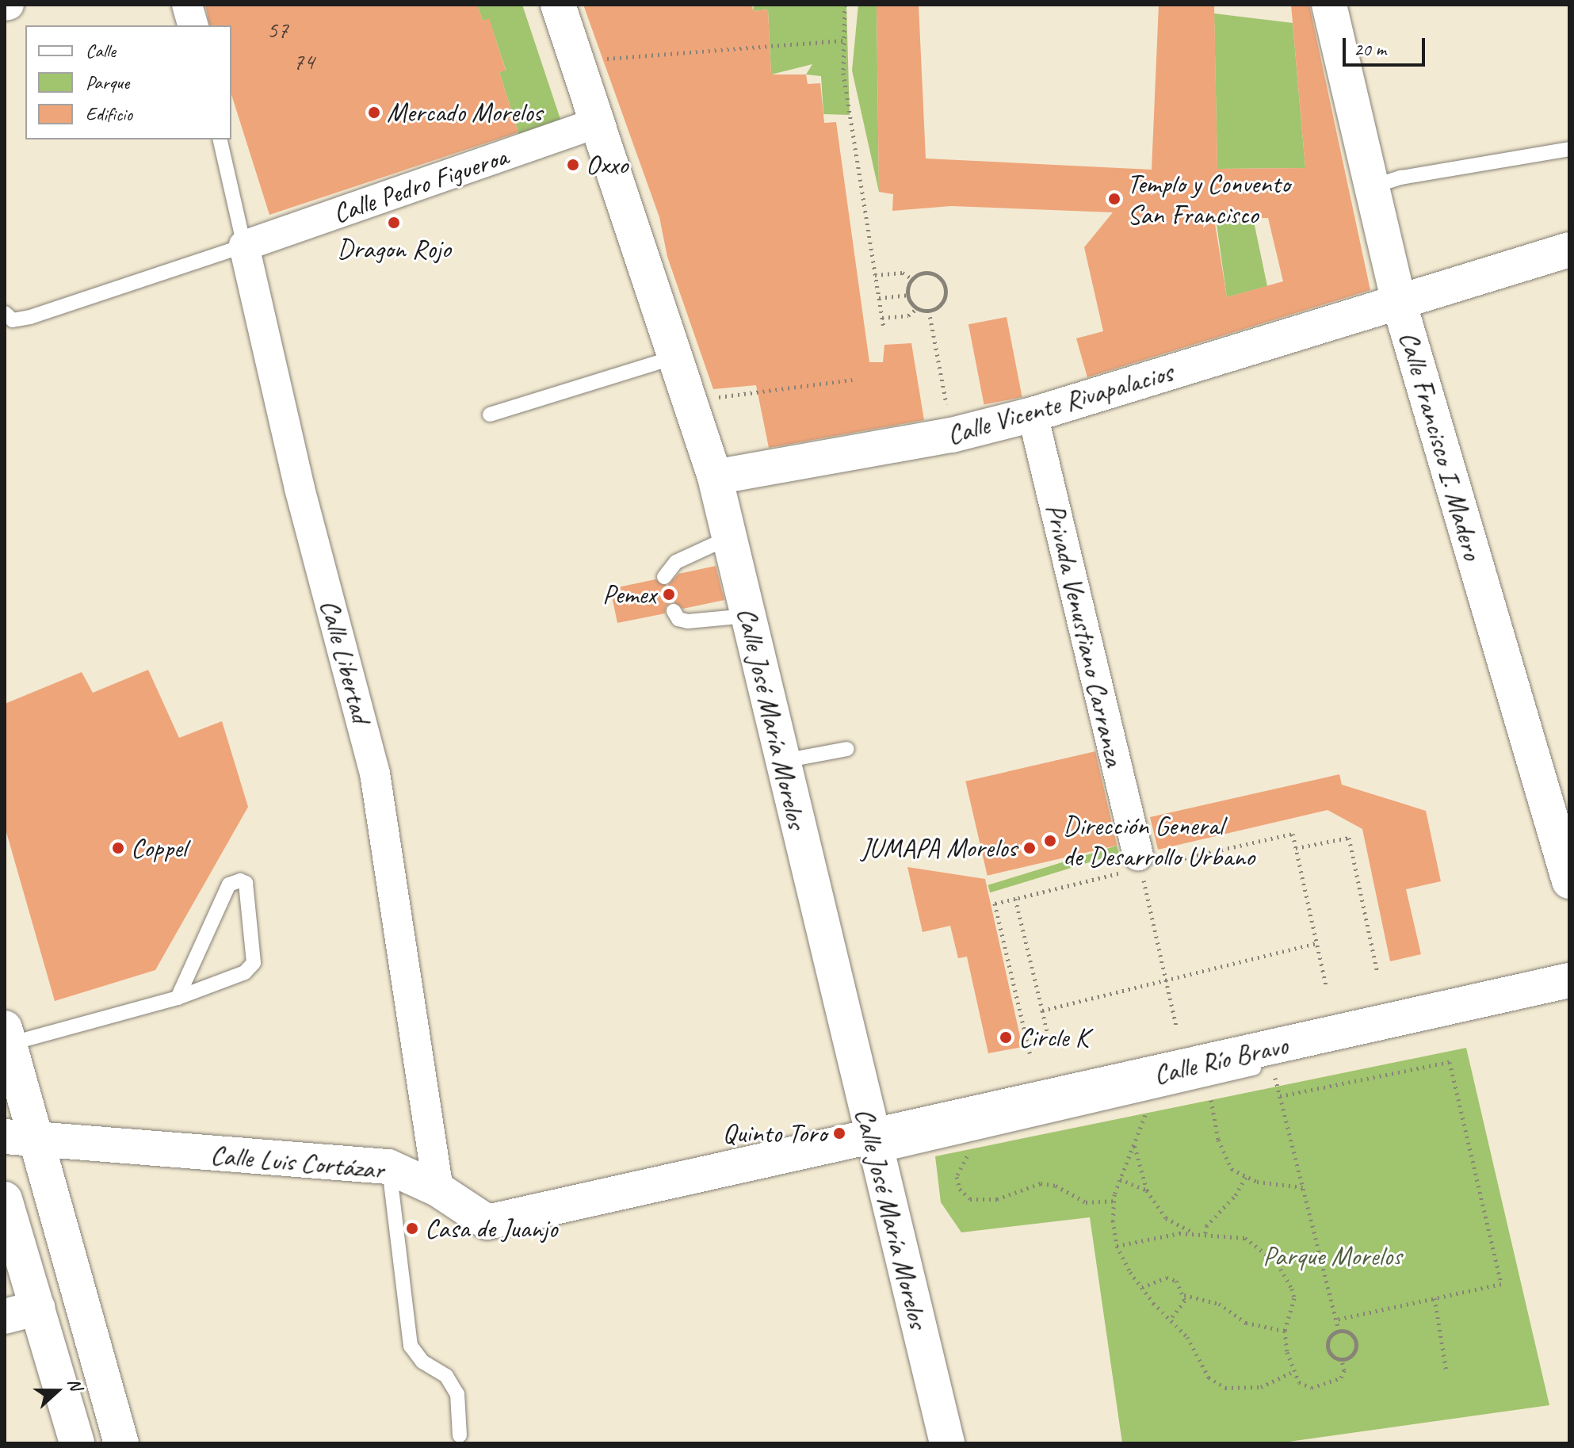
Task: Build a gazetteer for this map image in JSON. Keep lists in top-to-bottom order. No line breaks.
{"streets":{"main road":["Calle Vicente Rivapalacios","Calle Francisco I. Madero","Calle José María Morelos","Calle Río Bravo","Calle Luis Cortázar"],"street":["Calle Pedro Figueroa","Privada Venustiano Carranza","Calle Libertad"]},"crossings":[["Calle Pedro Figueroa","Calle Libertad"],["Calle Pedro Figueroa","Calle José María Morelos"],["Calle Vicente Rivapalacios","Calle Francisco I. Madero"],["Calle Vicente Rivapalacios","Privada Venustiano Carranza"],["Calle Vicente Rivapalacios","Calle José María Morelos"],["Calle Libertad","Calle Luis Cortázar"],["Calle José María Morelos","Calle Río Bravo"],["Calle José María Morelos","Calle Luis Cortázar"],["Calle Río Bravo","Calle Luis Cortázar"]],"parks":["Parque Morelos"],"places":["Mercado Morelos","Oxxo","Templo y Convento San Francisco","Dragon Rojo","Pemex","Dirección General de Desarrollo Urbano","Coppel","JUMAPA Morelos","Circle K","Quinto Toro","Casa de Juanjo"],"house_numbers":["57","74"],"legend":["Calle","Parque","Edificio"],"scale_bar":"20 m","north":"right"}
